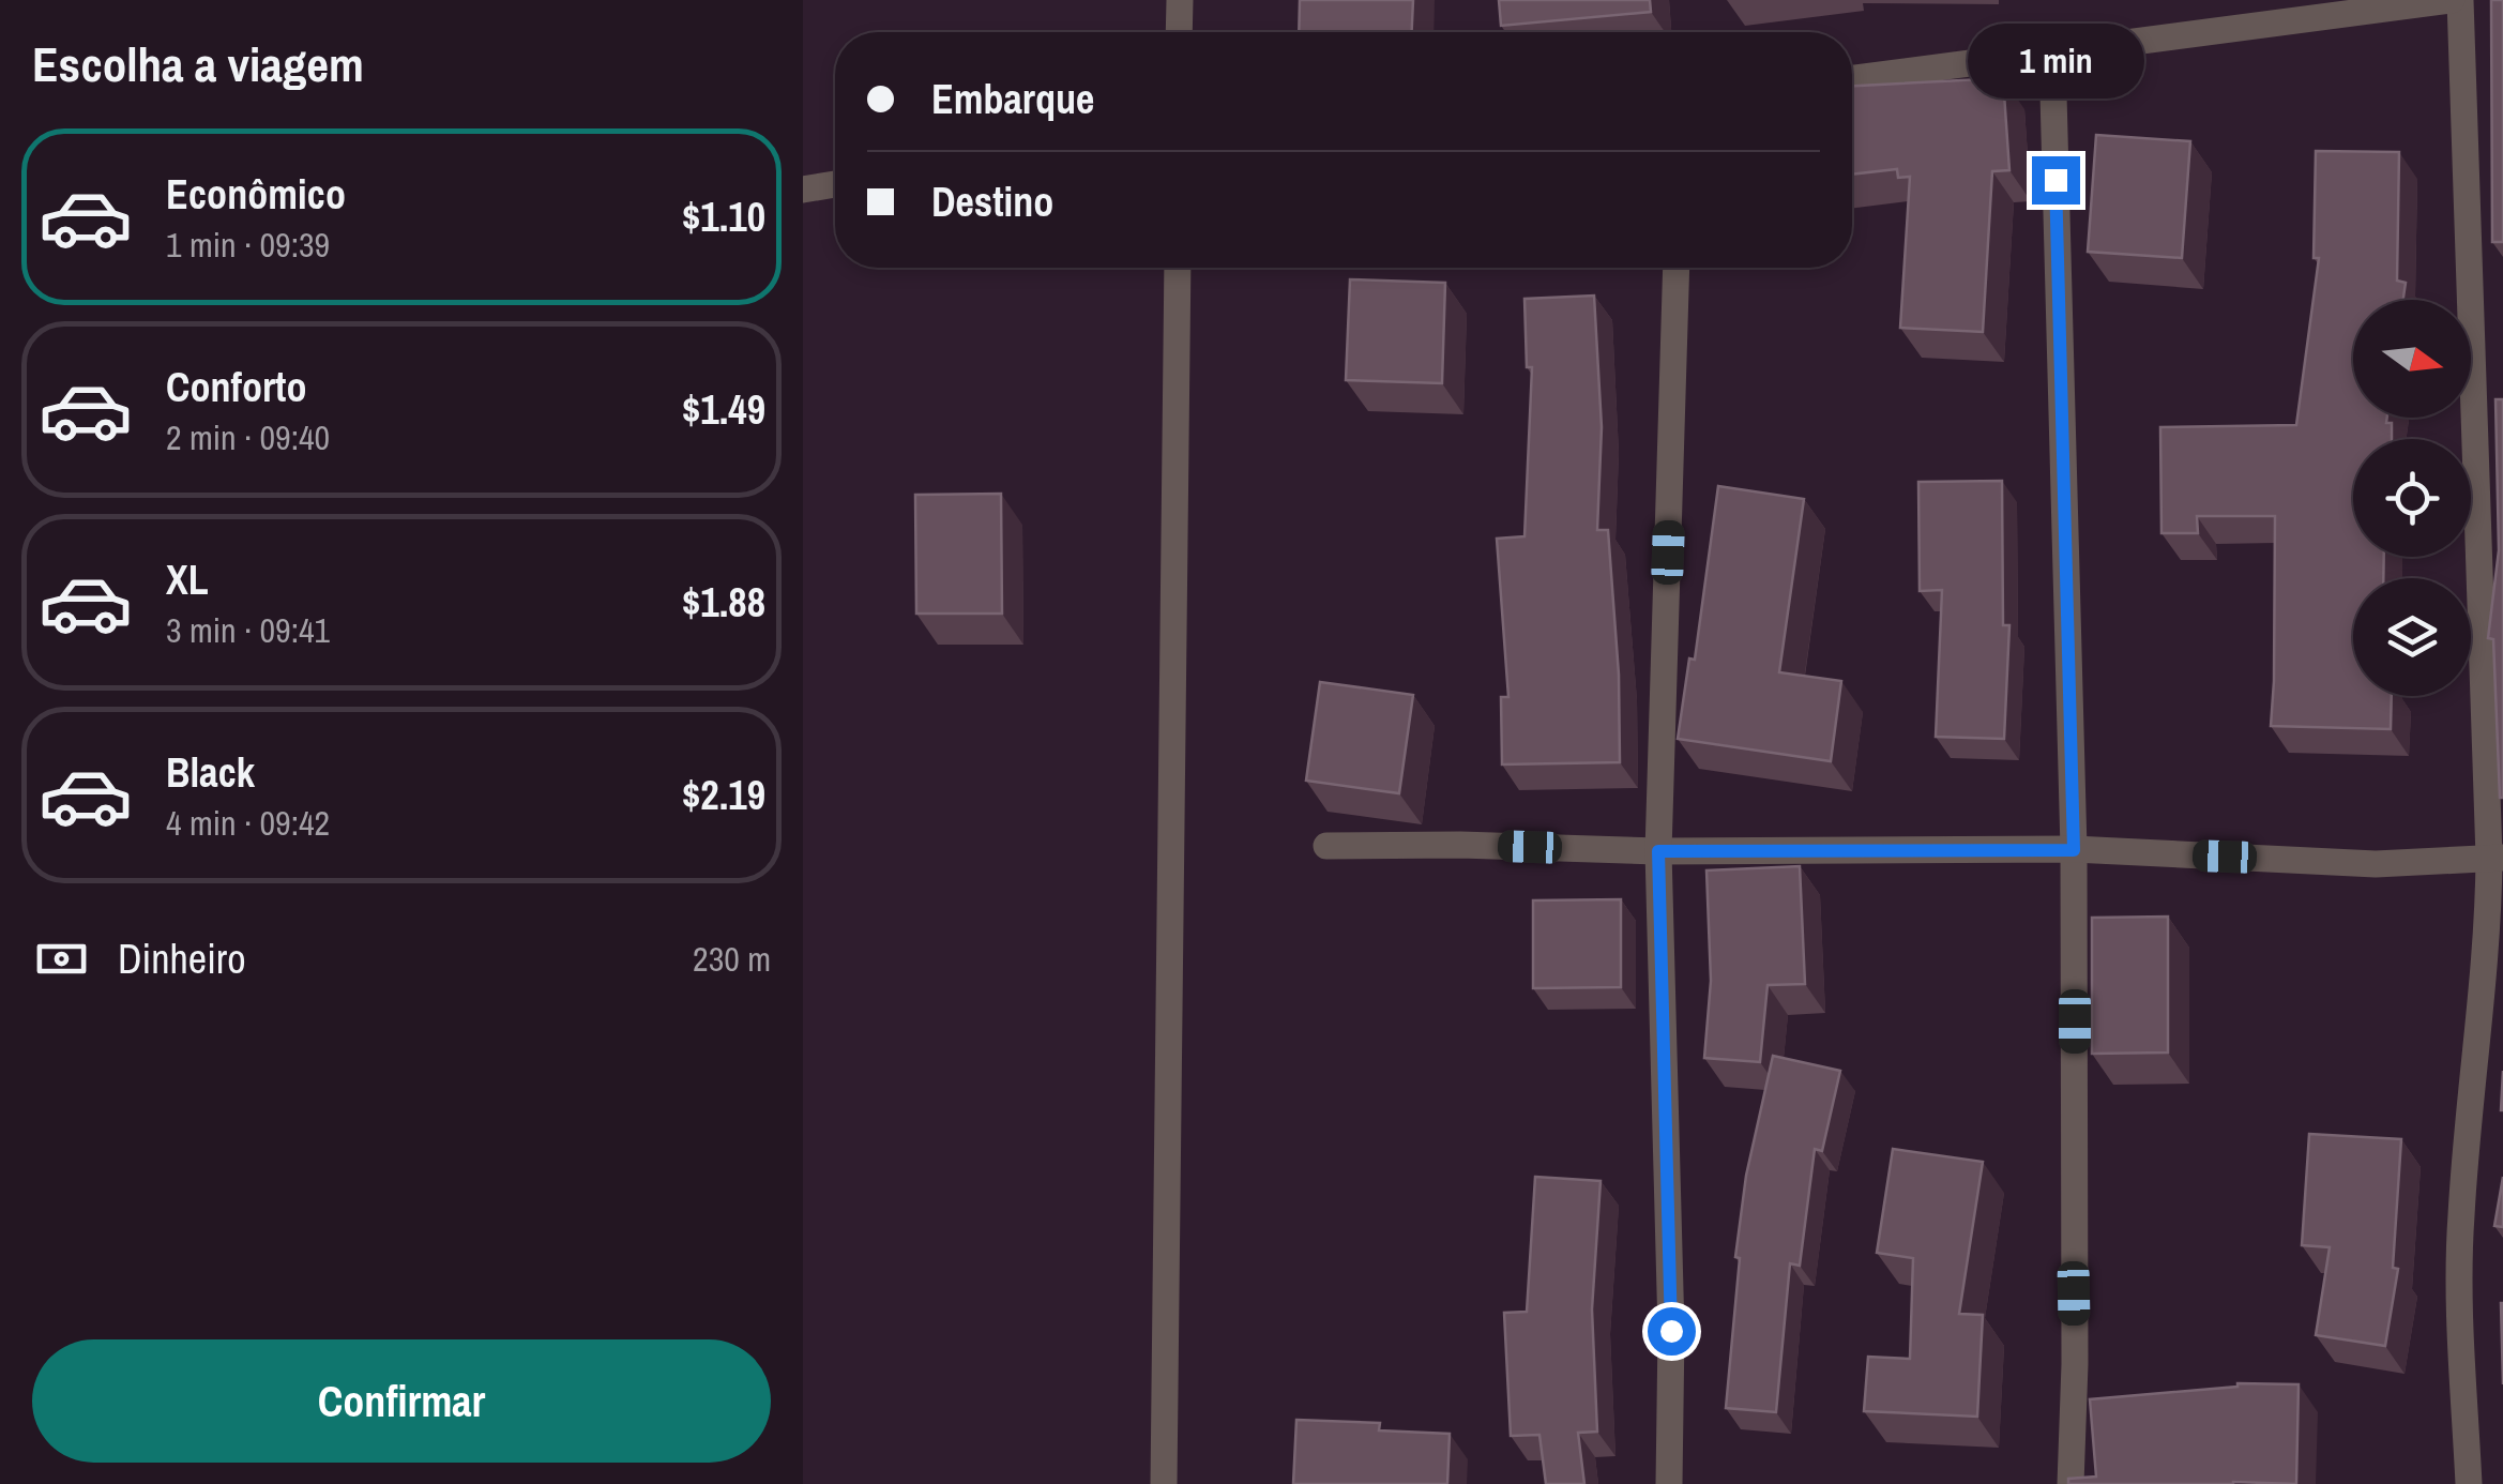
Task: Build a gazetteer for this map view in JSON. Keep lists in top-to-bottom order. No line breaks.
{"north":"right","page":{"heading":"Escolha a viagem","bubble":"1 min","banner":["Embarque","Destino"],"list":[{"name":"Econômico","note":"1 min · 09:39","value":"$1.10"},{"name":"Conforto","note":"2 min · 09:40","value":"$1.49"},{"name":"XL","note":"3 min · 09:41","value":"$1.88"},{"name":"Black","note":"4 min · 09:42","value":"$2.19"}],"pay":["Dinheiro","230 m"],"buttons":"Confirmar"}}
